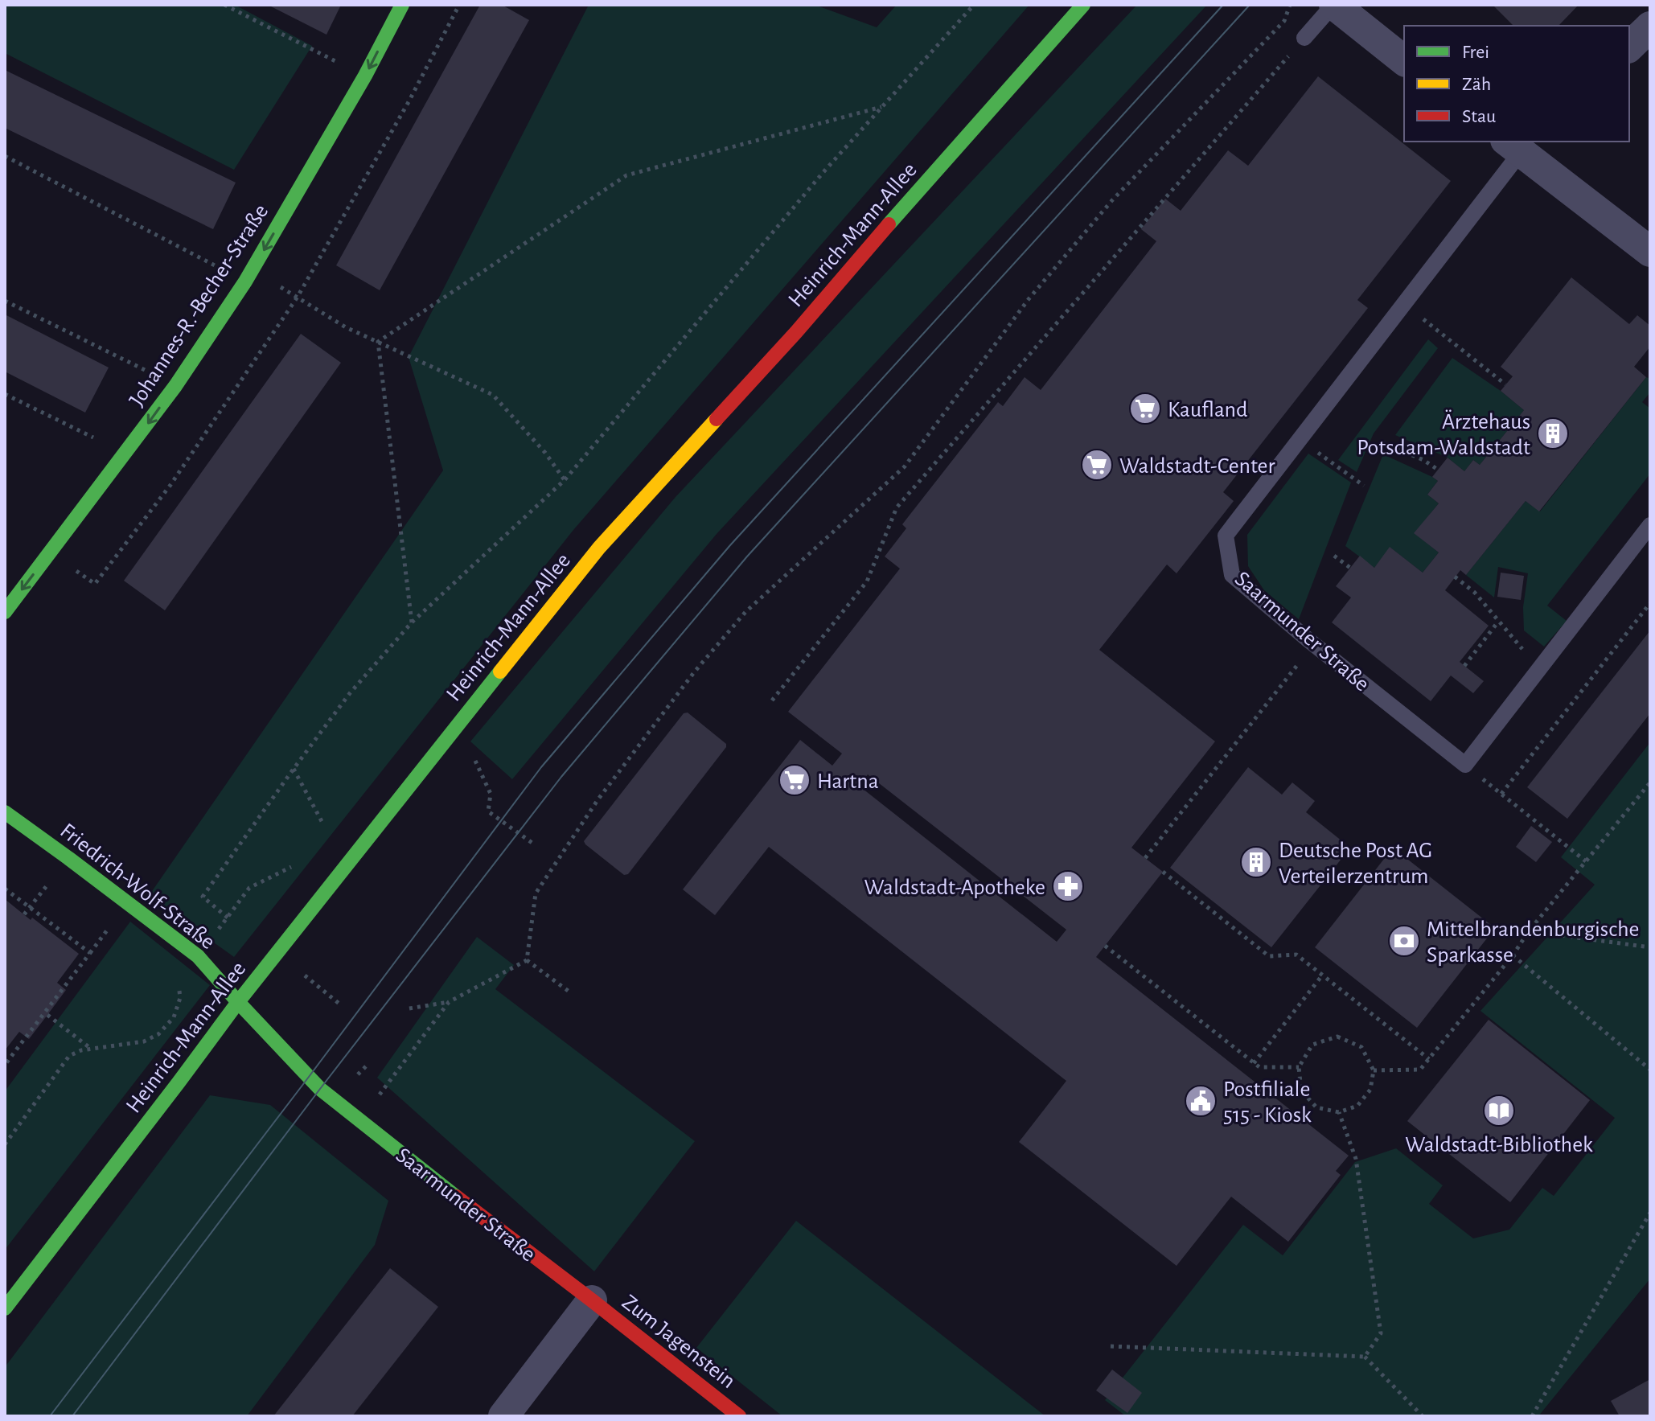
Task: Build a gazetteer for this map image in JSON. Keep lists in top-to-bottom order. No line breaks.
{"streets":{"street":["Heinrich-Mann-Allee","Johannes-R.-Becher-Straße","Saarmunder Straße","Friedrich-Wolf-Straße","Zum Jagenstein"]},"crossings":[["Heinrich-Mann-Allee","Saarmunder Straße"],["Heinrich-Mann-Allee","Friedrich-Wolf-Straße"],["Saarmunder Straße","Friedrich-Wolf-Straße"],["Saarmunder Straße","Zum Jagenstein"]],"one_way":["Johannes-R.-Becher-Straße"],"places":{"supermarket":["Kaufland","Waldstadt-Center","Hartna"],"building":["Ärztehaus Potsdam-Waldstadt","Deutsche Post AG Verteilerzentrum"],"pharmacy":["Waldstadt-Apotheke"],"bank":["Mittelbrandenburgische Sparkasse"],"public building":["Postfiliale 515 - Kiosk"],"library":["Waldstadt-Bibliothek"]},"legend":["Frei","Zäh","Stau"]}
